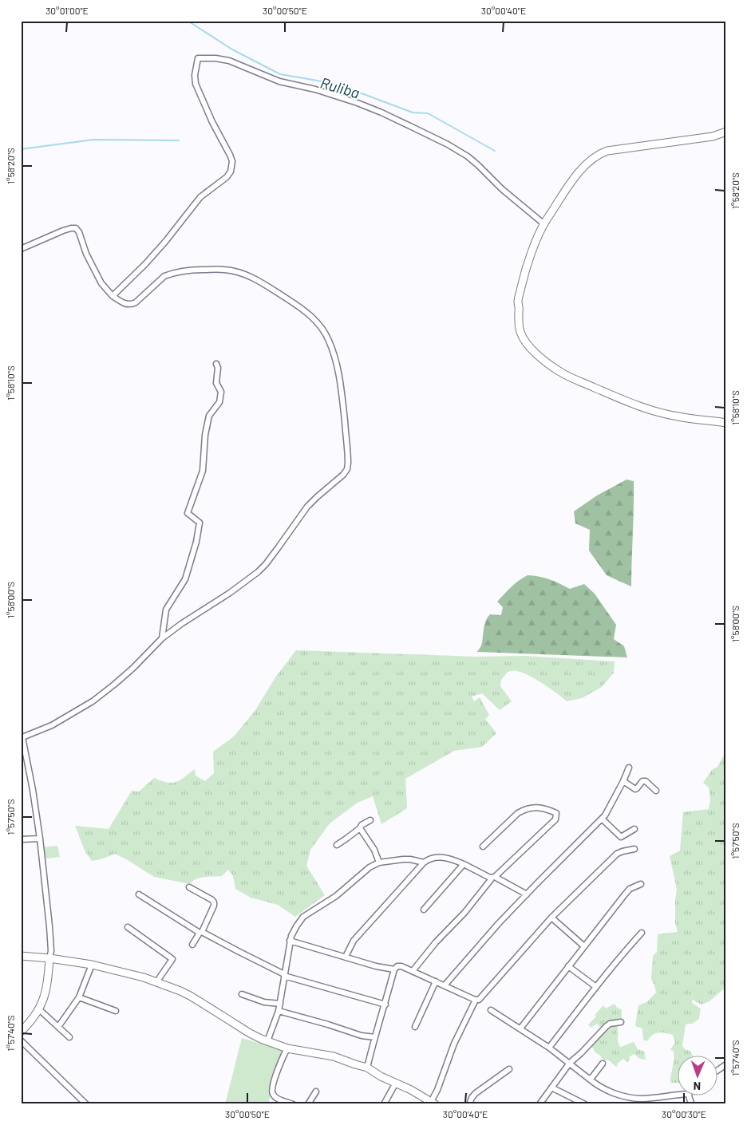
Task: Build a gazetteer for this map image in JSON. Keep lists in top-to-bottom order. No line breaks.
{"water":["Ruliba"],"north":"bottom","coordinates":["30°01'00\"E","30°00'50\"E","30°00'40\"E","1°58'20\"S","1°58'10\"S","1°58'00\"S","1°57'50\"S","1°57'40\"S","30°00'30\"E"]}
